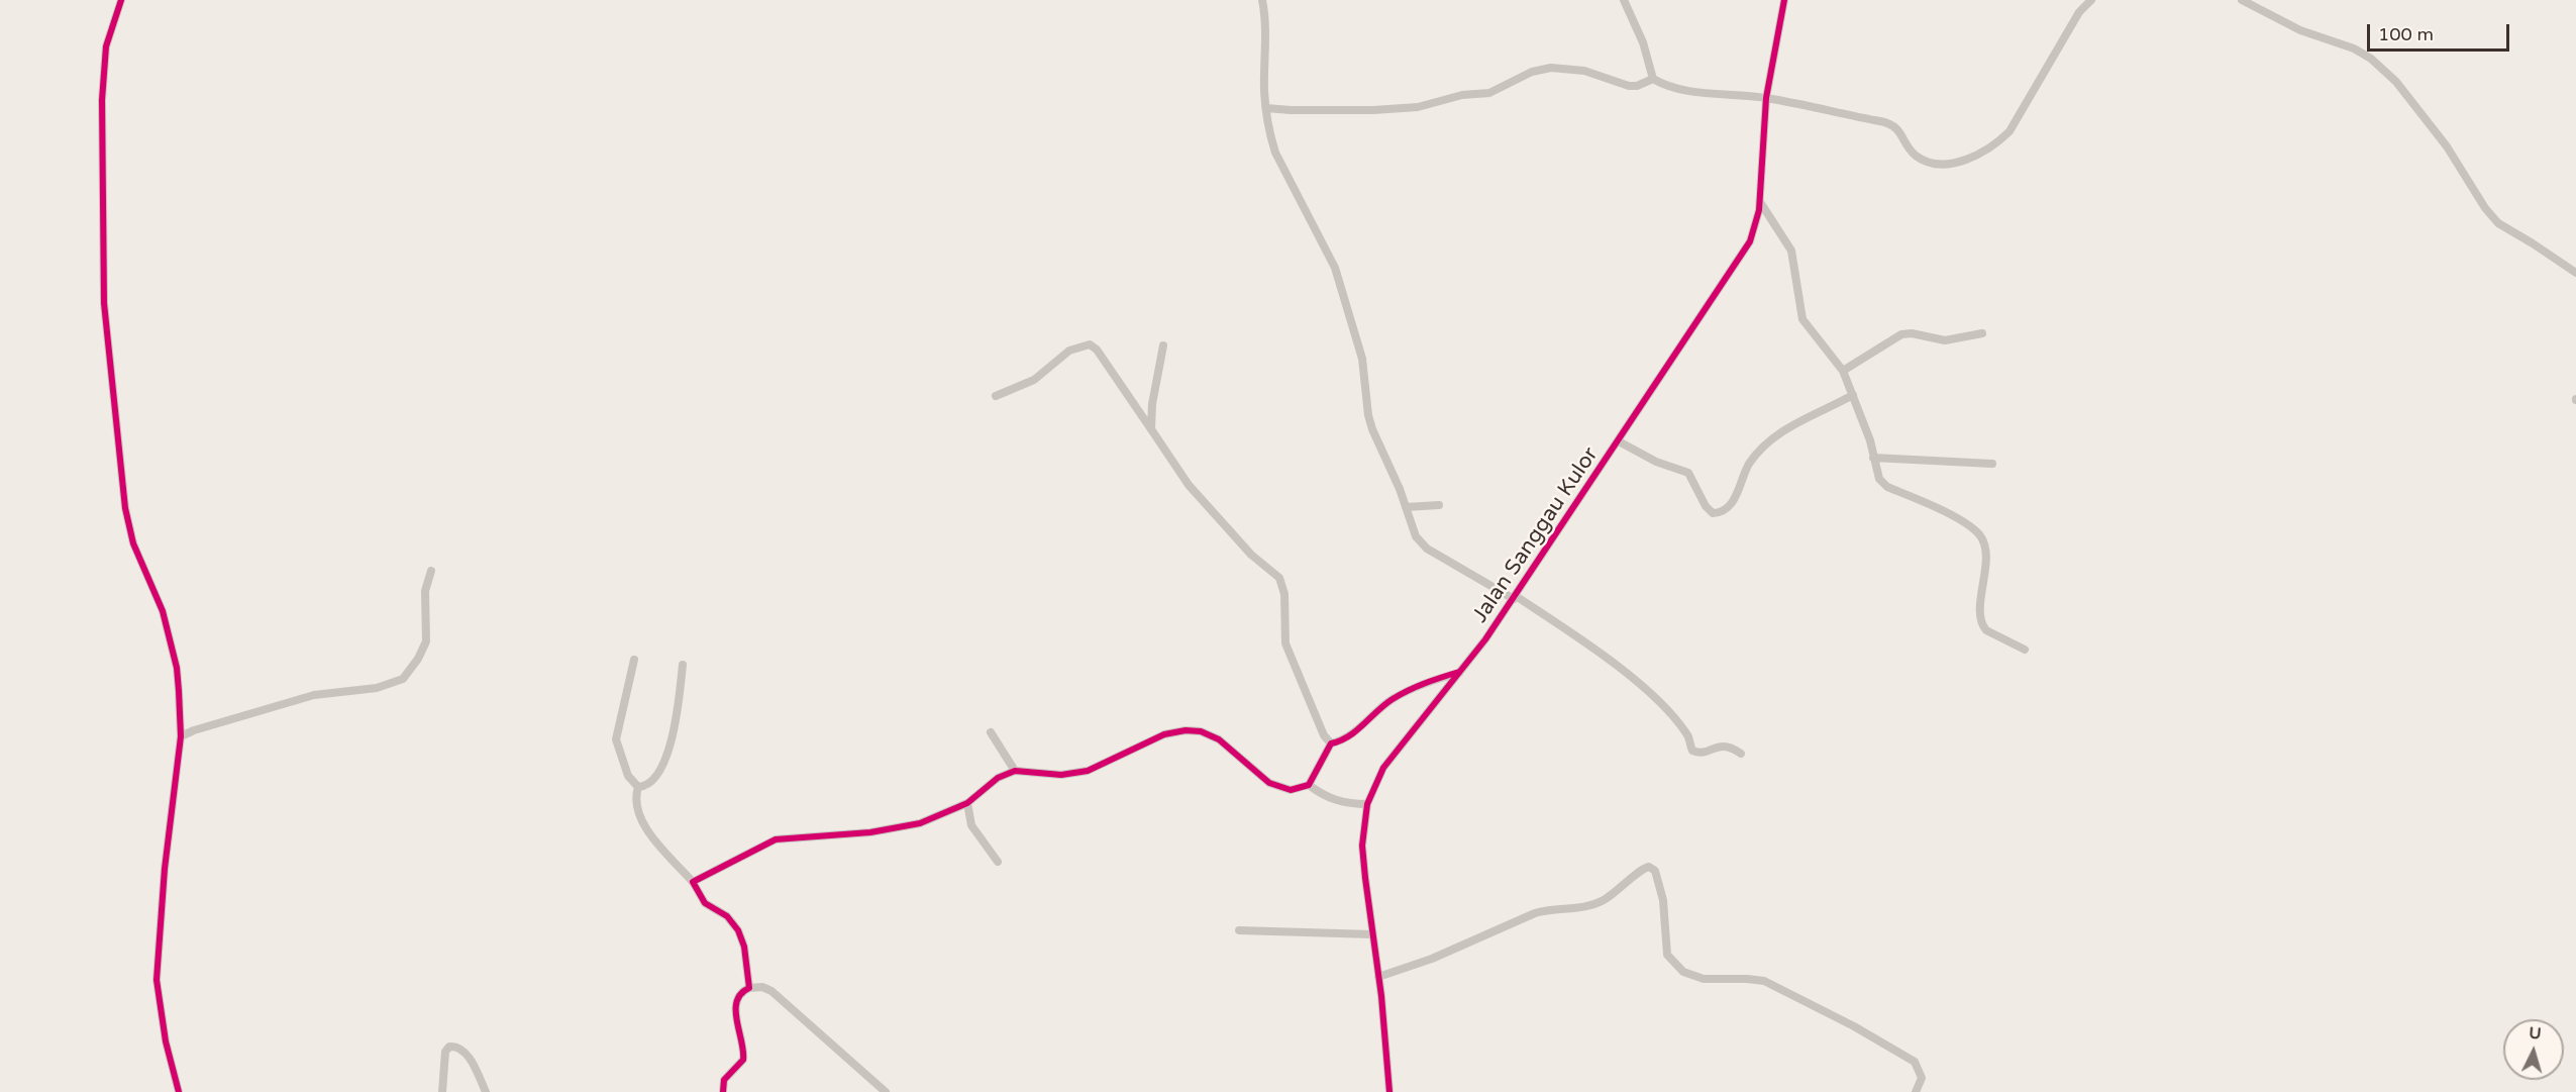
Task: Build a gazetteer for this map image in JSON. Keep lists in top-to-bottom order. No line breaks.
{"streets":{"street":["Jalan Sanggau Kulor"]},"scale_bar":"100 m","north":"top"}
